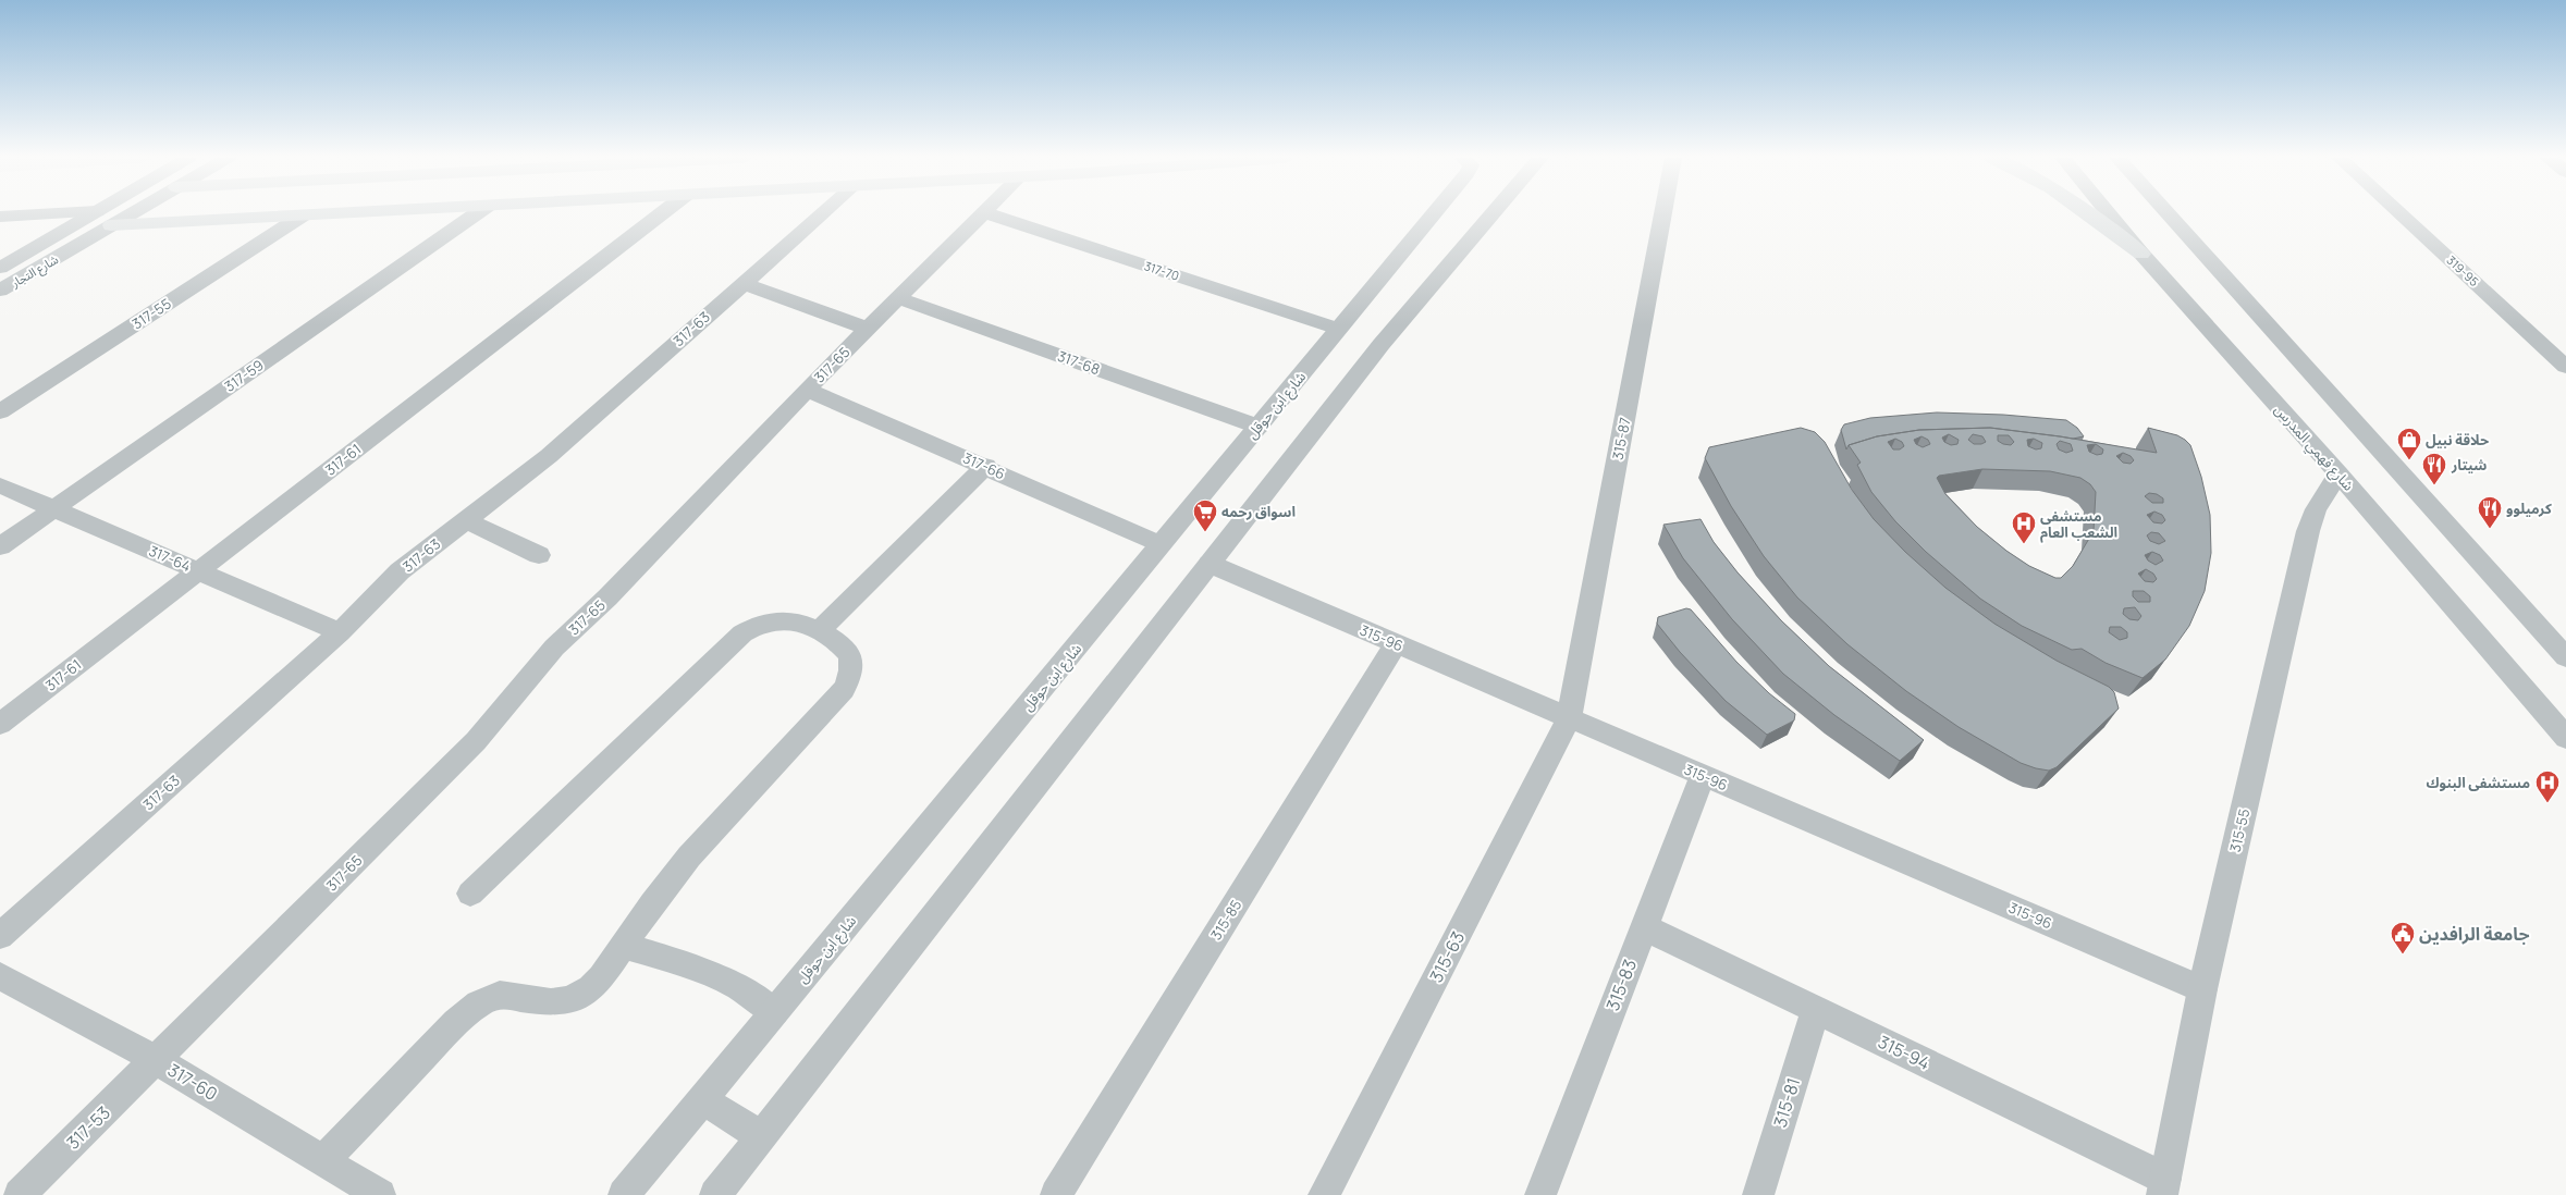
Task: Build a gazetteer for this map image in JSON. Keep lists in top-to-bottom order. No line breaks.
{"streets":{"street":["شارع التجار","317-70","319-95","317-55","317-63","317-68","317-65","317-59","شارع ابن حوقل","315-87","شارع فهمي المدرس","317-61","317-66","317-64","315-96","315-55","315-85","315-63","315-83","315-94","317-60","315-81","317-53"]},"crossings":[["317-70","شارع ابن حوقل"],["317-63","317-64"],["317-68","317-65"],["317-68","شارع ابن حوقل"],["317-65","317-66"],["317-65","317-60"],["317-65","317-53"],["317-59","317-64"],["شارع ابن حوقل","317-66"],["315-87","315-96"],["315-87","315-63"],["شارع فهمي المدرس","315-55"],["317-61","317-64"],["315-96","315-55"],["315-96","315-85"],["315-96","315-63"],["315-96","315-83"],["315-55","315-94"],["315-83","315-94"],["315-94","315-81"],["317-60","317-53"]],"places":{"shop":["حلاقة نبيل"],"restaurant":["شيتار","كرميلوو"],"supermarket":["اسواق رحمه"],"hospital":["مستشفى الشعب العام","مستشفى البنوك"],"public building":["جامعة الرافدين"]}}
